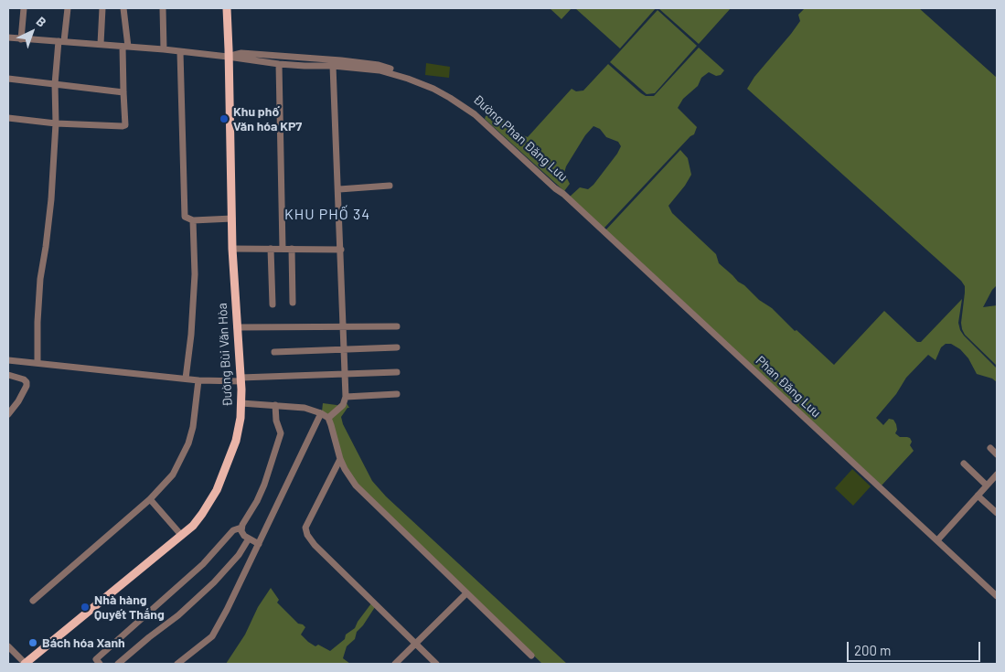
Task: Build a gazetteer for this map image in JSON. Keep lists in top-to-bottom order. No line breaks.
{"streets":{"main road":["Đường Bùi Văn Hòa"],"street":["Đường Phan Đăng Lưu","Phan Đăng Lưu"]},"crossings":[["Đường Phan Đăng Lưu","Đường Bùi Văn Hòa"],["Đường Phan Đăng Lưu","Phan Đăng Lưu"]],"districts":["KHU PHỐ 34"],"places":["Khu phố Văn hóa KP7","Nhà hàng Quyết Thắng","Bách hóa Xanh"],"scale_bar":"200 m","north":"top right"}
